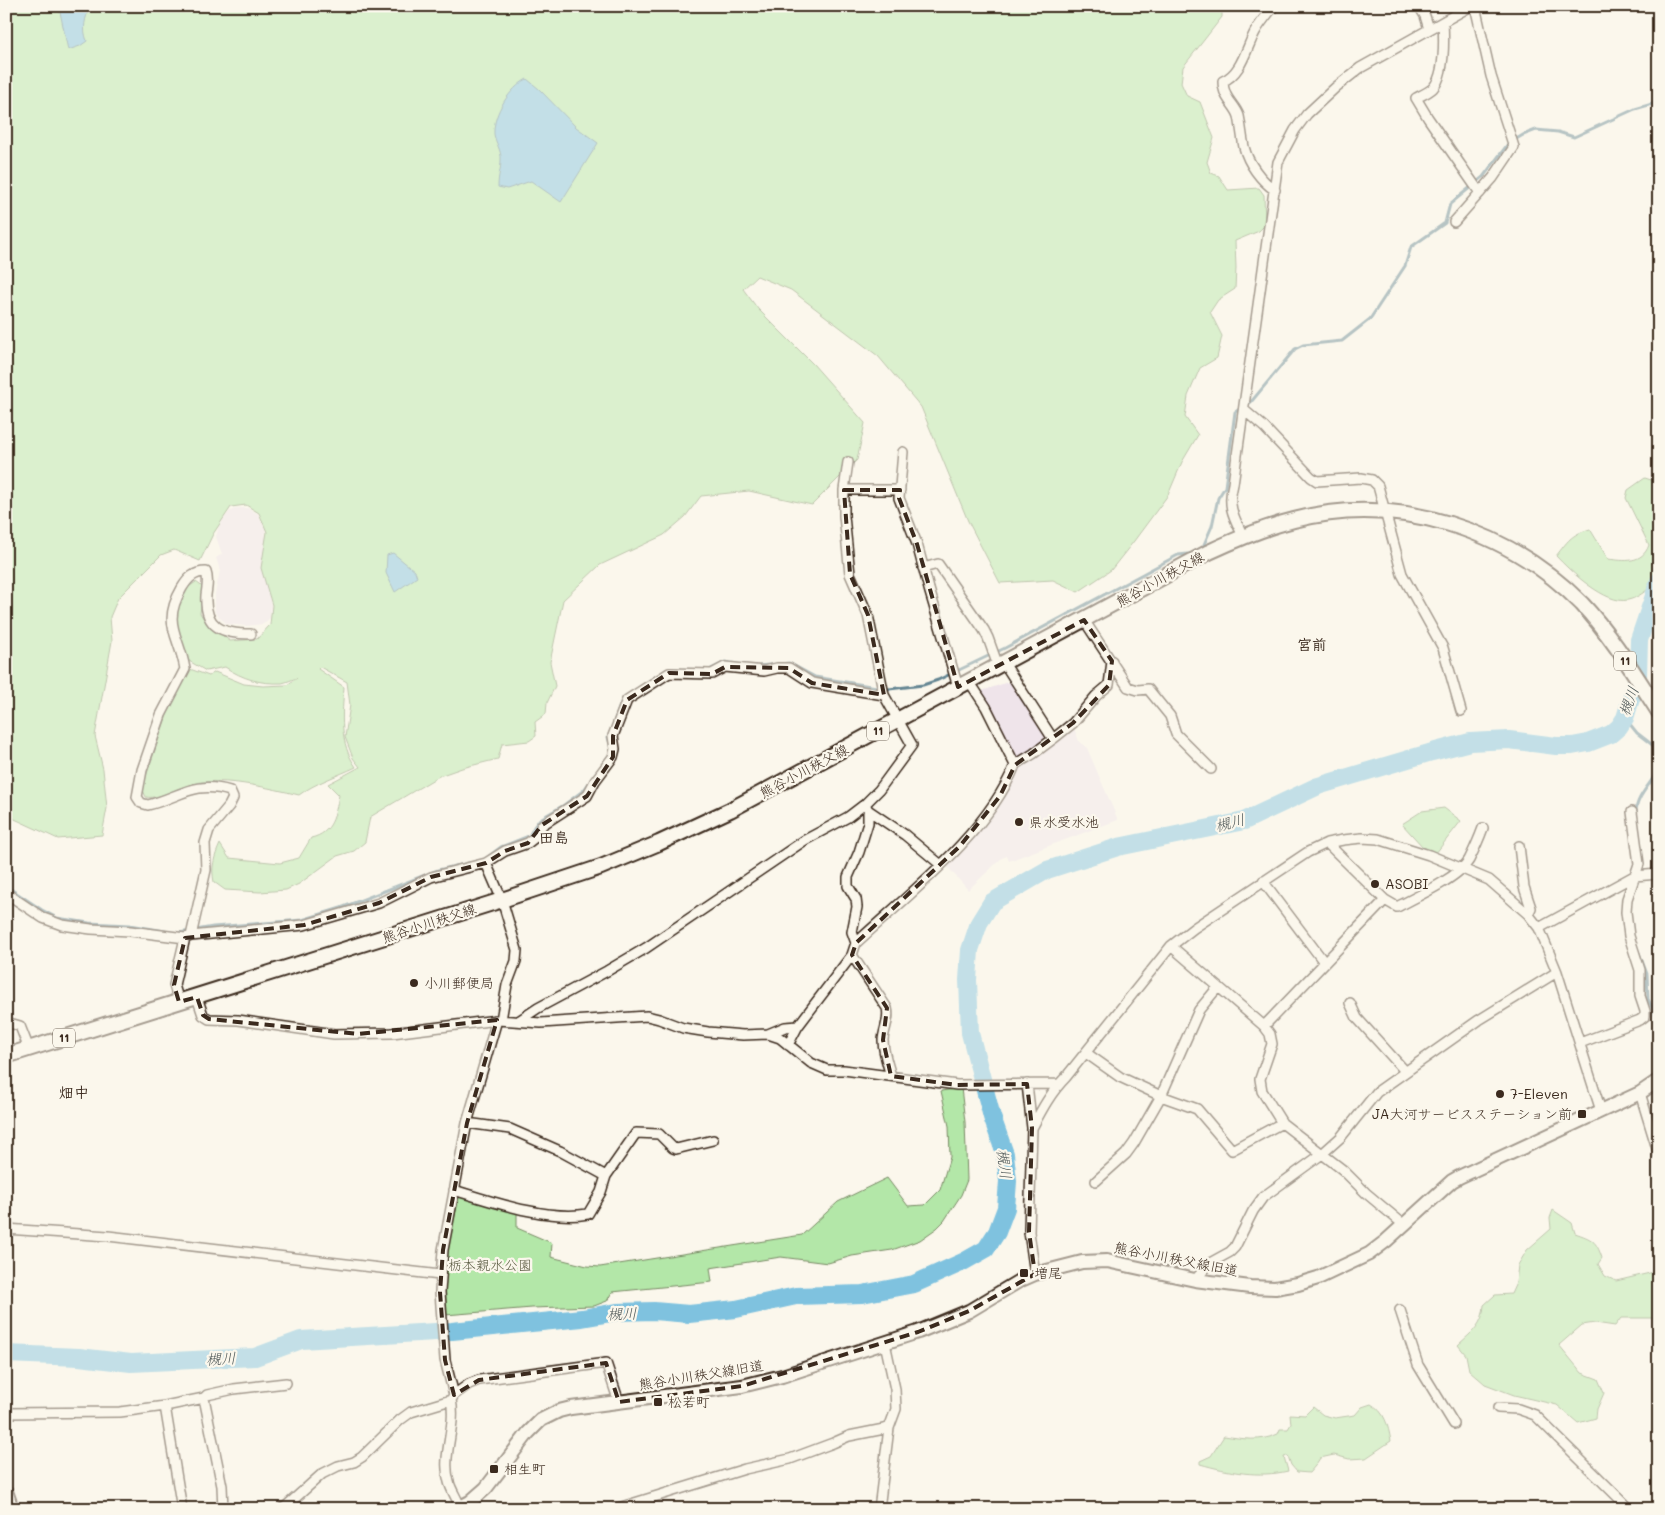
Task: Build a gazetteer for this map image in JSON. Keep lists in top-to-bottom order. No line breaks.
{"streets":{"main road":["熊谷小川秩父線","11"],"street":["熊谷小川秩父線旧道"]},"districts":["宮前","田島","畑中"],"water":["槻川"],"parks":["栃本親水公園"],"places":{"other":["県水受水池","ASOBI","小川郵便局","7-Eleven"],"transit":["JA大河サービスステーション前","増尾","松若町","相生町"]}}
